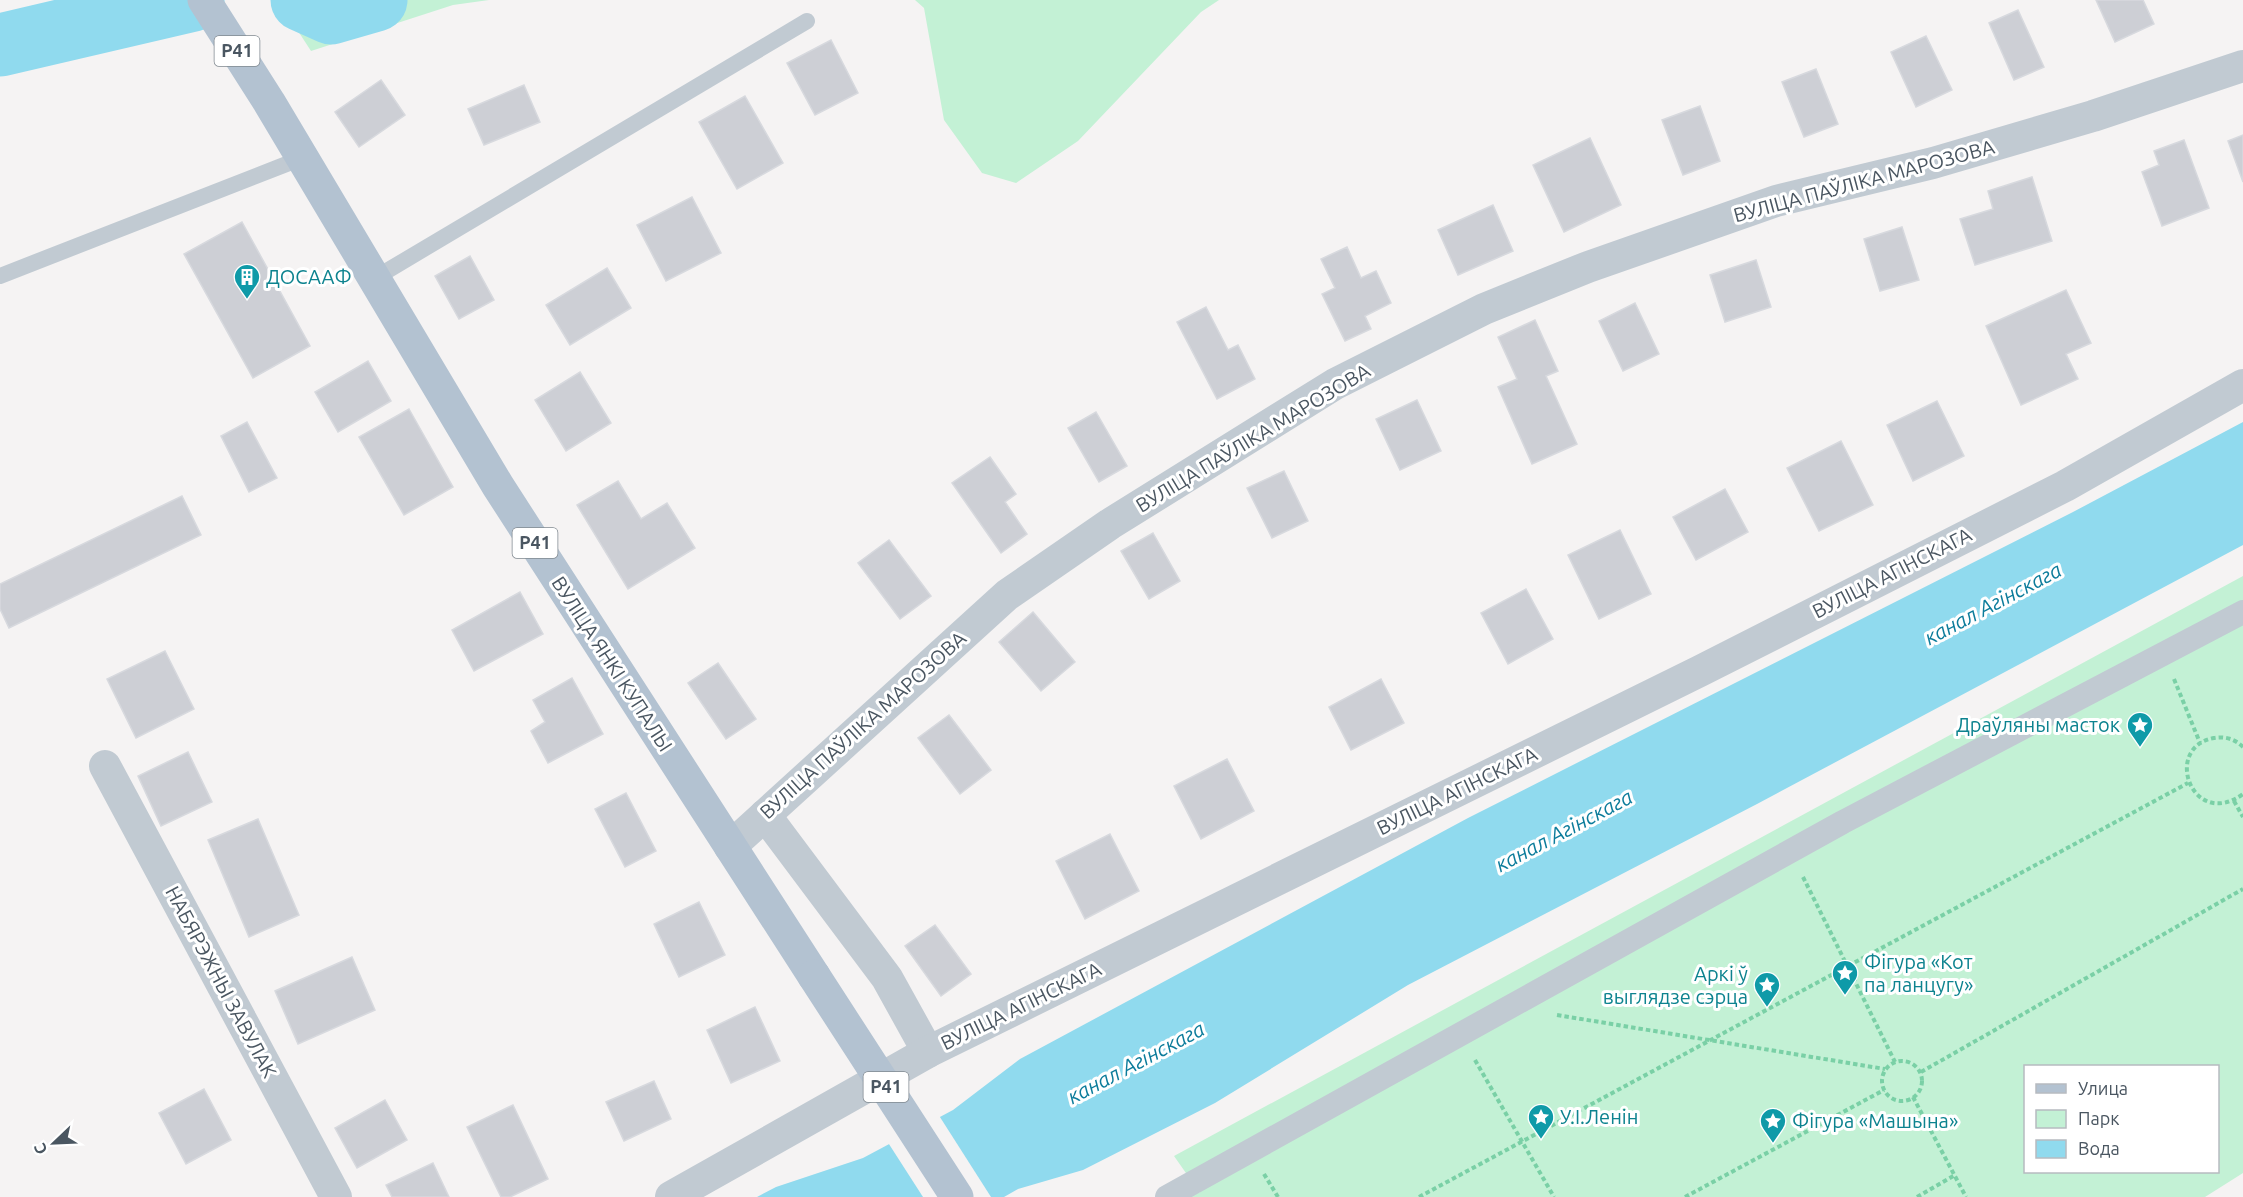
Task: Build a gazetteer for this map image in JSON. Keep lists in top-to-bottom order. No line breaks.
{"streets":{"main road":["Р41","ВУЛІЦА ЯНКІ КУПАЛЫ"],"street":["ВУЛІЦА ПАЎЛІКА МАРОЗОВА","ВУЛІЦА АГІНСКАГА","НАБЯРЭЖНЫ ЗАВУЛАК"]},"crossings":[["ВУЛІЦА ПАЎЛІКА МАРОЗОВА","ВУЛІЦА ЯНКІ КУПАЛЫ"]],"water":["канал Агінскага"],"places":{"building":["ДОСААФ"],"place":["Драўляны масток","Фігура «Кот па ланцугу»","Аркі ў выглядзе сэрца","У.І.Ленін","Фігура «Машына»"]},"legend":["Улица","Парк","Вода"],"north":"bottom left"}
